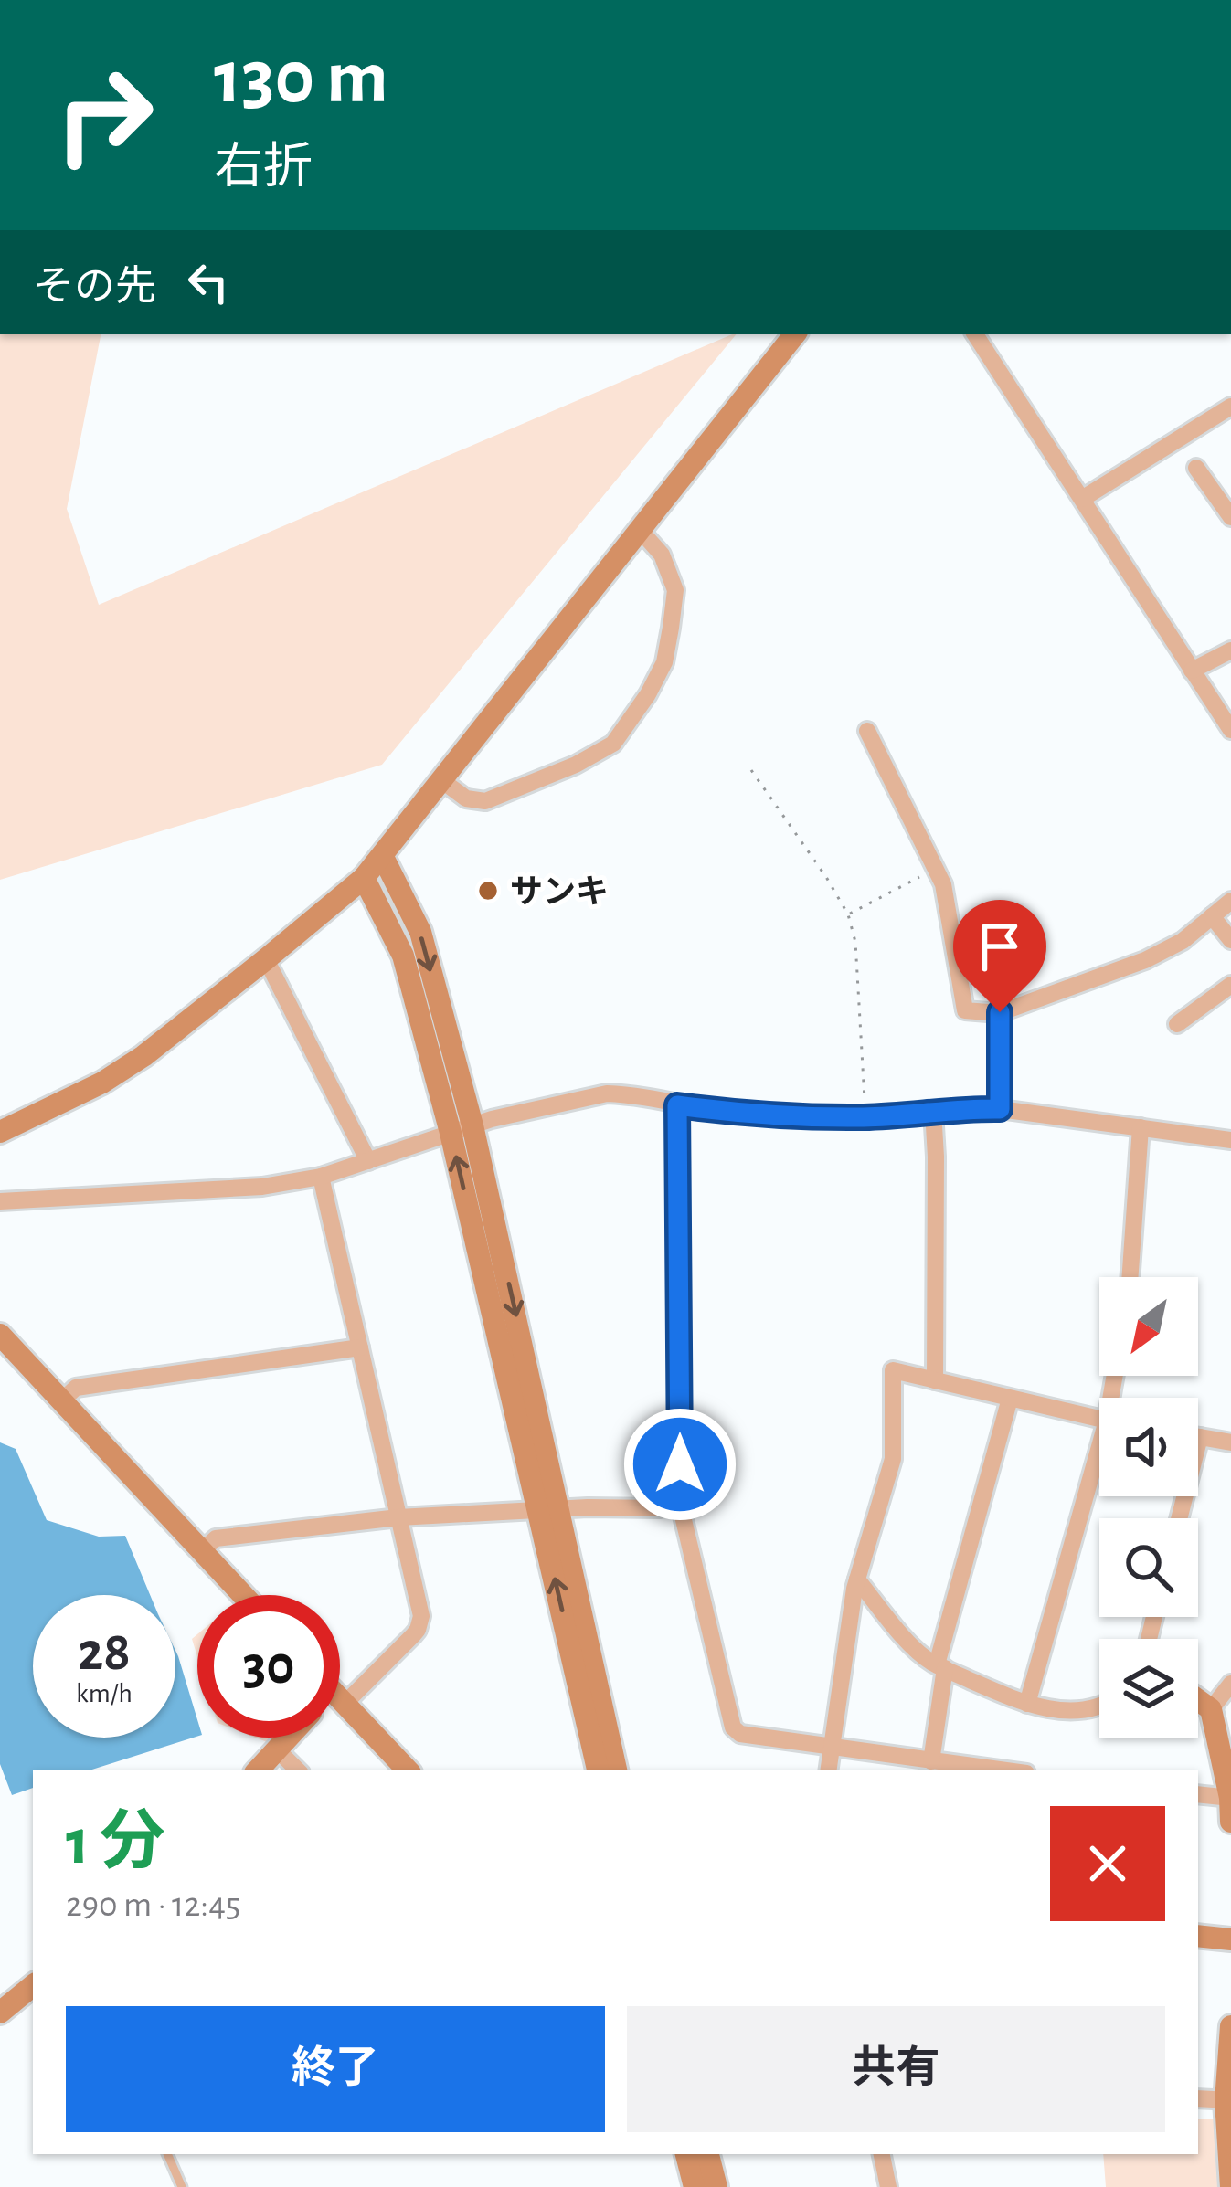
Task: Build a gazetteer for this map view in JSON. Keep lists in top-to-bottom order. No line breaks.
{"places":["サンキ"],"north":"bottom left","page":{"turn":["130 m","右折"],"then":"その先","speed":"28 km/h","limit":"30","heading":["1 分","290 m · 12:45"],"buttons":["終了","共有"]}}
